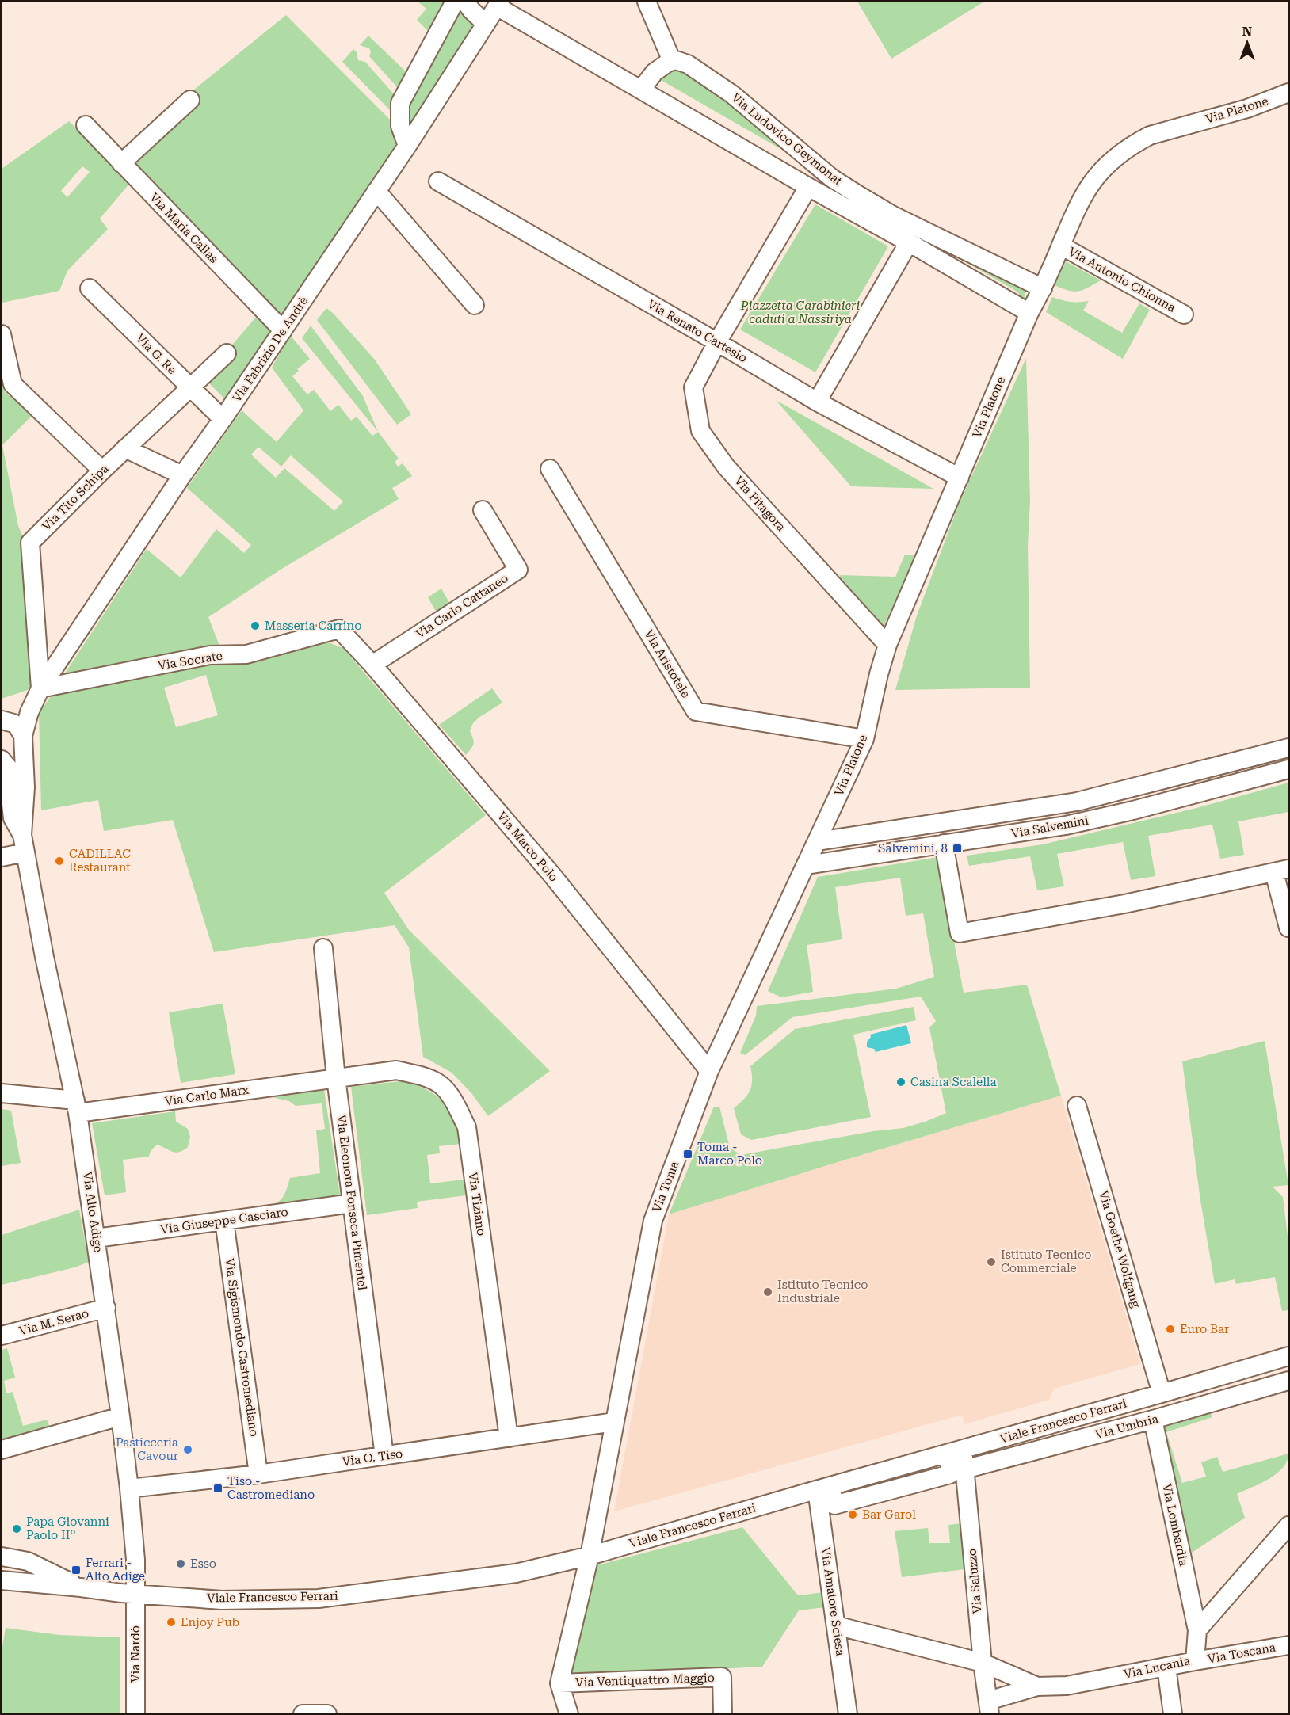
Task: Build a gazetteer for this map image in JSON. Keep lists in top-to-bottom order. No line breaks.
{"streets":{"street":["Via Platone","Via Ludovico Geymonat","Via Maria Callas","Via Antonio Chionna","Via Renato Cartesio","Via Fabrizio De Andrè","Via G. Re","Via Tito Schipa","Via Pitagora","Via Carlo Cattaneo","Via Socrate","Via Aristotele","Via Salvemini","Via Marco Polo","Via Carlo Marx","Via Toma","Via Eleonora Fonseca Pimentel","Via Tiziano","Via Alto Adige","Via Giuseppe Casciaro","Via Goethe Wolfgang","Via M. Serao","Via Sigismondo Castromediano","Viale Francesco Ferrari","Via Umbria","Via O. Tiso","Via Lombardia","Via Saluzzo","Via Amatore Sciesa","Via Toscana","Via Nardò","Via Lucania","Via Ventiquattro Maggio"]},"crossings":[["Via Platone","Via Ludovico Geymonat"],["Via Platone","Via Antonio Chionna"],["Via Platone","Via Renato Cartesio"],["Via Platone","Via Pitagora"],["Via Platone","Via Aristotele"],["Via Platone","Via Salvemini"],["Via Platone","Via Toma"],["Via Ludovico Geymonat","Via Fabrizio De Andrè"],["Via Ludovico Geymonat","Via Pitagora"],["Via Maria Callas","Via Fabrizio De Andrè"],["Via Renato Cartesio","Via Pitagora"],["Via Fabrizio De Andrè","Via G. Re"],["Via Fabrizio De Andrè","Via Tito Schipa"],["Via Fabrizio De Andrè","Via Socrate"],["Via Fabrizio De Andrè","Via Alto Adige"],["Via G. Re","Via Tito Schipa"],["Via Tito Schipa","Via Socrate"],["Via Carlo Cattaneo","Via Marco Polo"],["Via Socrate","Via Marco Polo"],["Via Salvemini","Via Toma"],["Via Marco Polo","Via Toma"],["Via Carlo Marx","Via Eleonora Fonseca Pimentel"],["Via Carlo Marx","Via Tiziano"],["Via Carlo Marx","Via Alto Adige"],["Via Toma","Viale Francesco Ferrari"],["Via Toma","Via O. Tiso"],["Via Toma","Via Ventiquattro Maggio"],["Via Eleonora Fonseca Pimentel","Via Tiziano"],["Via Eleonora Fonseca Pimentel","Via Giuseppe Casciaro"],["Via Eleonora Fonseca Pimentel","Via O. Tiso"],["Via Tiziano","Via O. Tiso"],["Via Alto Adige","Via Giuseppe Casciaro"],["Via Alto Adige","Via M. Serao"],["Via Alto Adige","Viale Francesco Ferrari"],["Via Alto Adige","Via O. Tiso"],["Via Alto Adige","Via Nardò"],["Via Giuseppe Casciaro","Via Sigismondo Castromediano"],["Via Goethe Wolfgang","Viale Francesco Ferrari"],["Via Sigismondo Castromediano","Via O. Tiso"],["Viale Francesco Ferrari","Via Saluzzo"],["Viale Francesco Ferrari","Via Amatore Sciesa"],["Viale Francesco Ferrari","Via Nardò"],["Via Umbria","Via Lombardia"],["Via Umbria","Via Saluzzo"],["Via Lombardia","Via Lucania"],["Via Saluzzo","Via Lucania"],["Via Amatore Sciesa","Via Lucania"],["Via Toscana","Via Lucania"]],"parks":["Piazzetta Carabinieri caduti a Nassiriya"],"places":{"other":["Masseria Carrino","CADILLAC Restaurant","Casina Scalella","Istituto Tecnico Commerciale","Istituto Tecnico Industriale","Euro Bar","Pasticceria Cavour","Bar Garol","Papa Giovanni Paolo II°","Esso","Enjoy Pub"],"transit":["Salvemini, 8","Toma - Marco Polo","Tiso - Castromediano","Ferrari - Alto Adige"]},"north":"top"}
